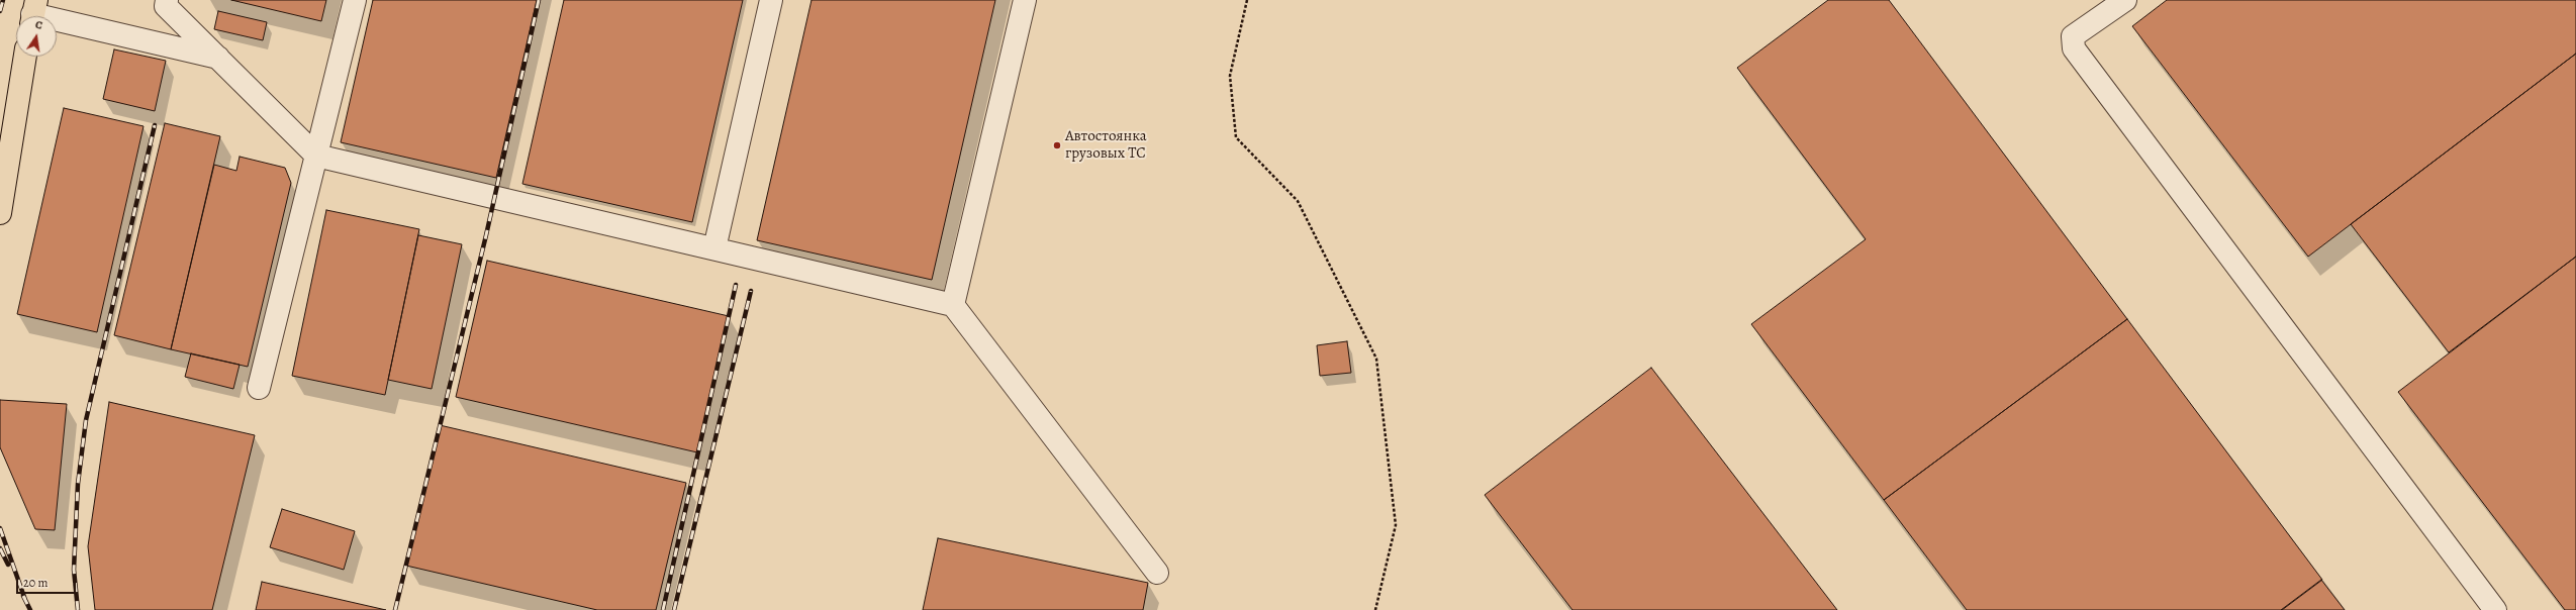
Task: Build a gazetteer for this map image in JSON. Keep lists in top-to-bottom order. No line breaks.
{"places":["Автостоянка грузовых ТС"],"scale_bar":"20 m","north":"top"}
